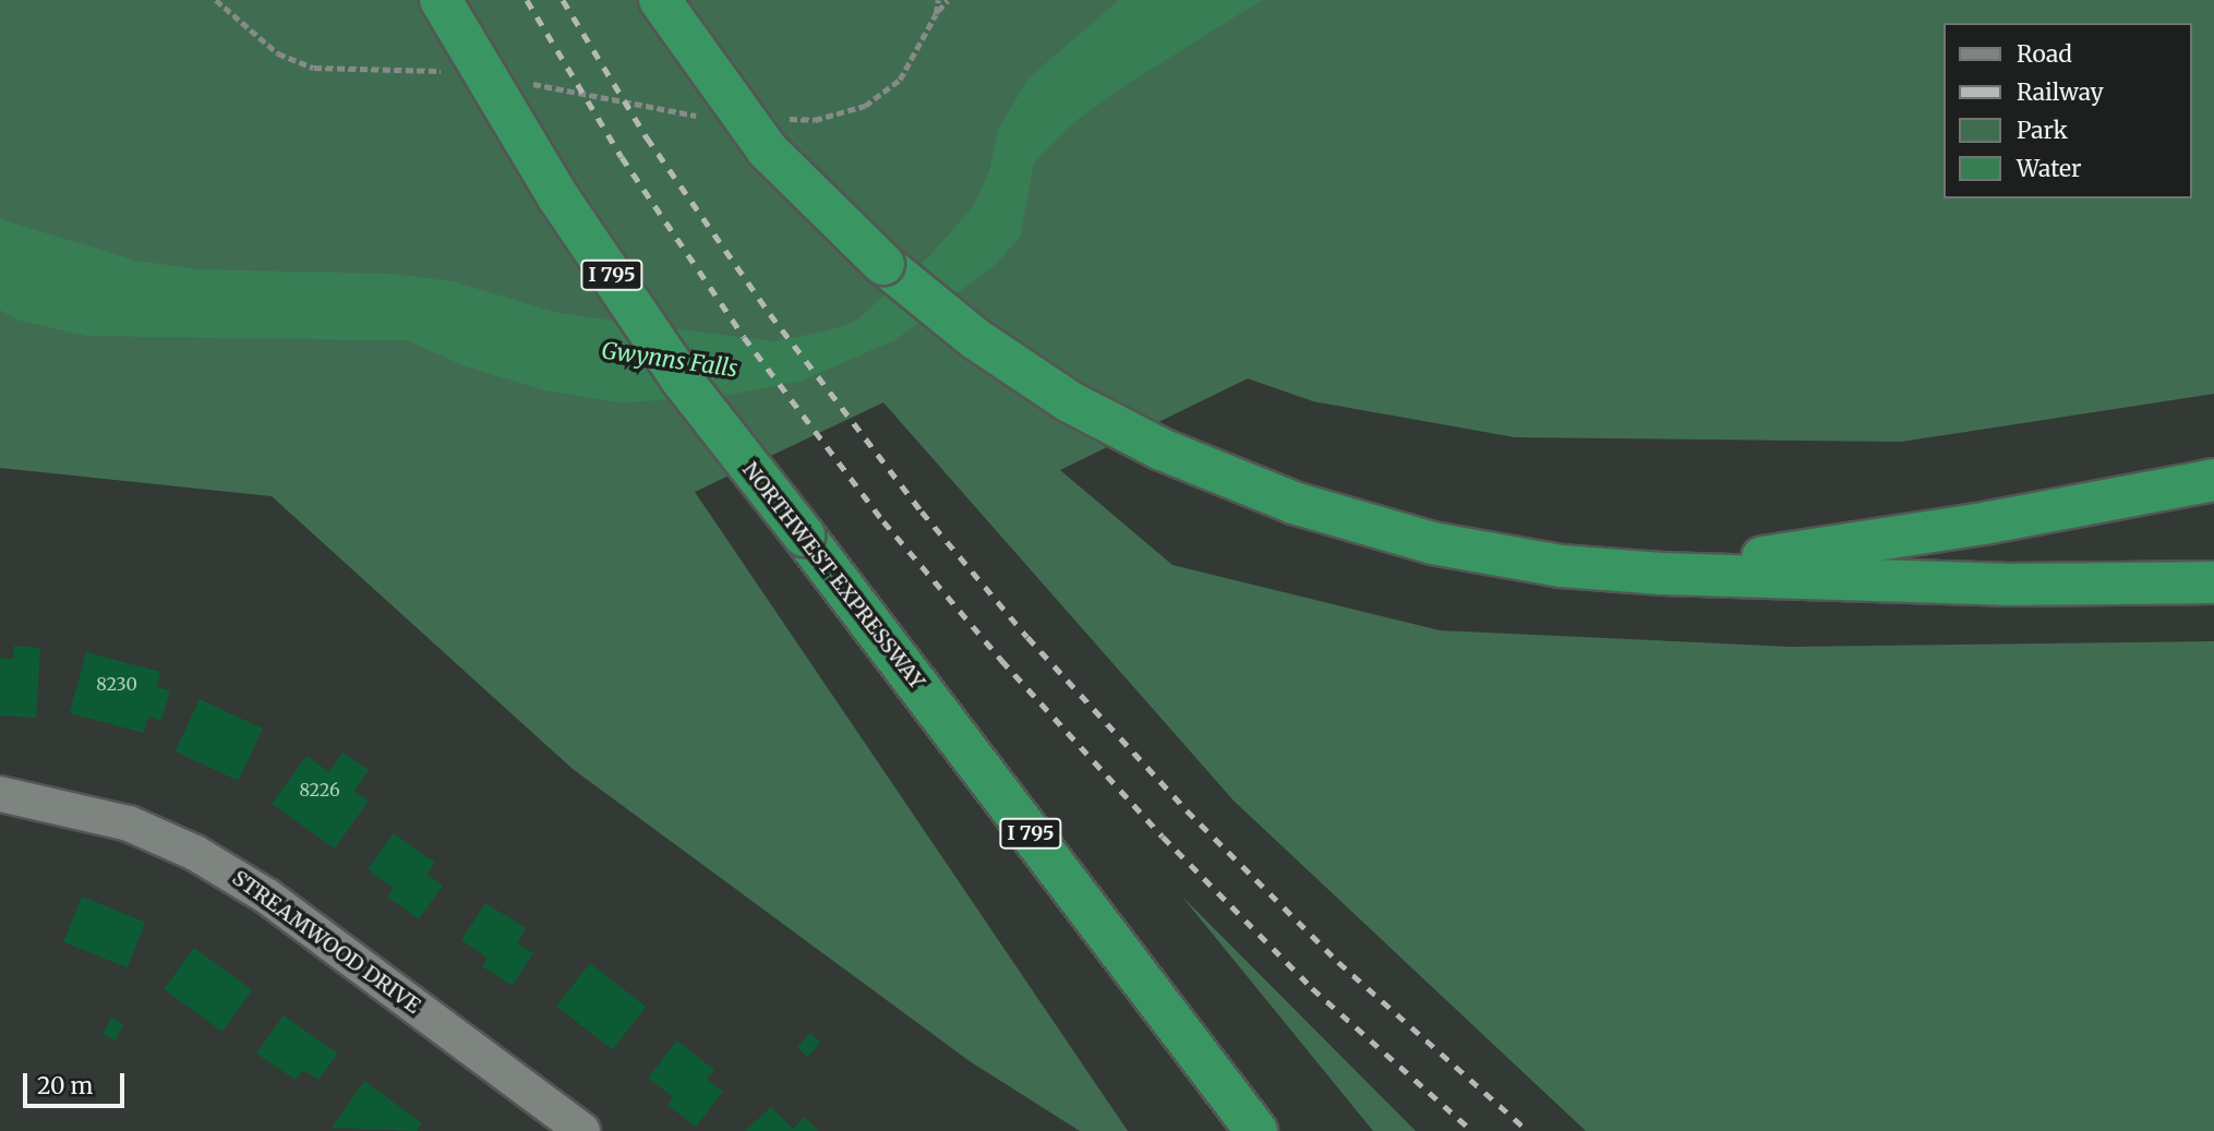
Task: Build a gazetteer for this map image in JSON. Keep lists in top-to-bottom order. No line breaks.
{"streets":{"highway":["I 795","NORTHWEST EXPRESSWAY"],"street":["STREAMWOOD DRIVE"]},"water":["Gwynns Falls"],"house_numbers":["8230","8226"],"legend":["Road","Railway","Park","Water"],"scale_bar":"20 m"}
